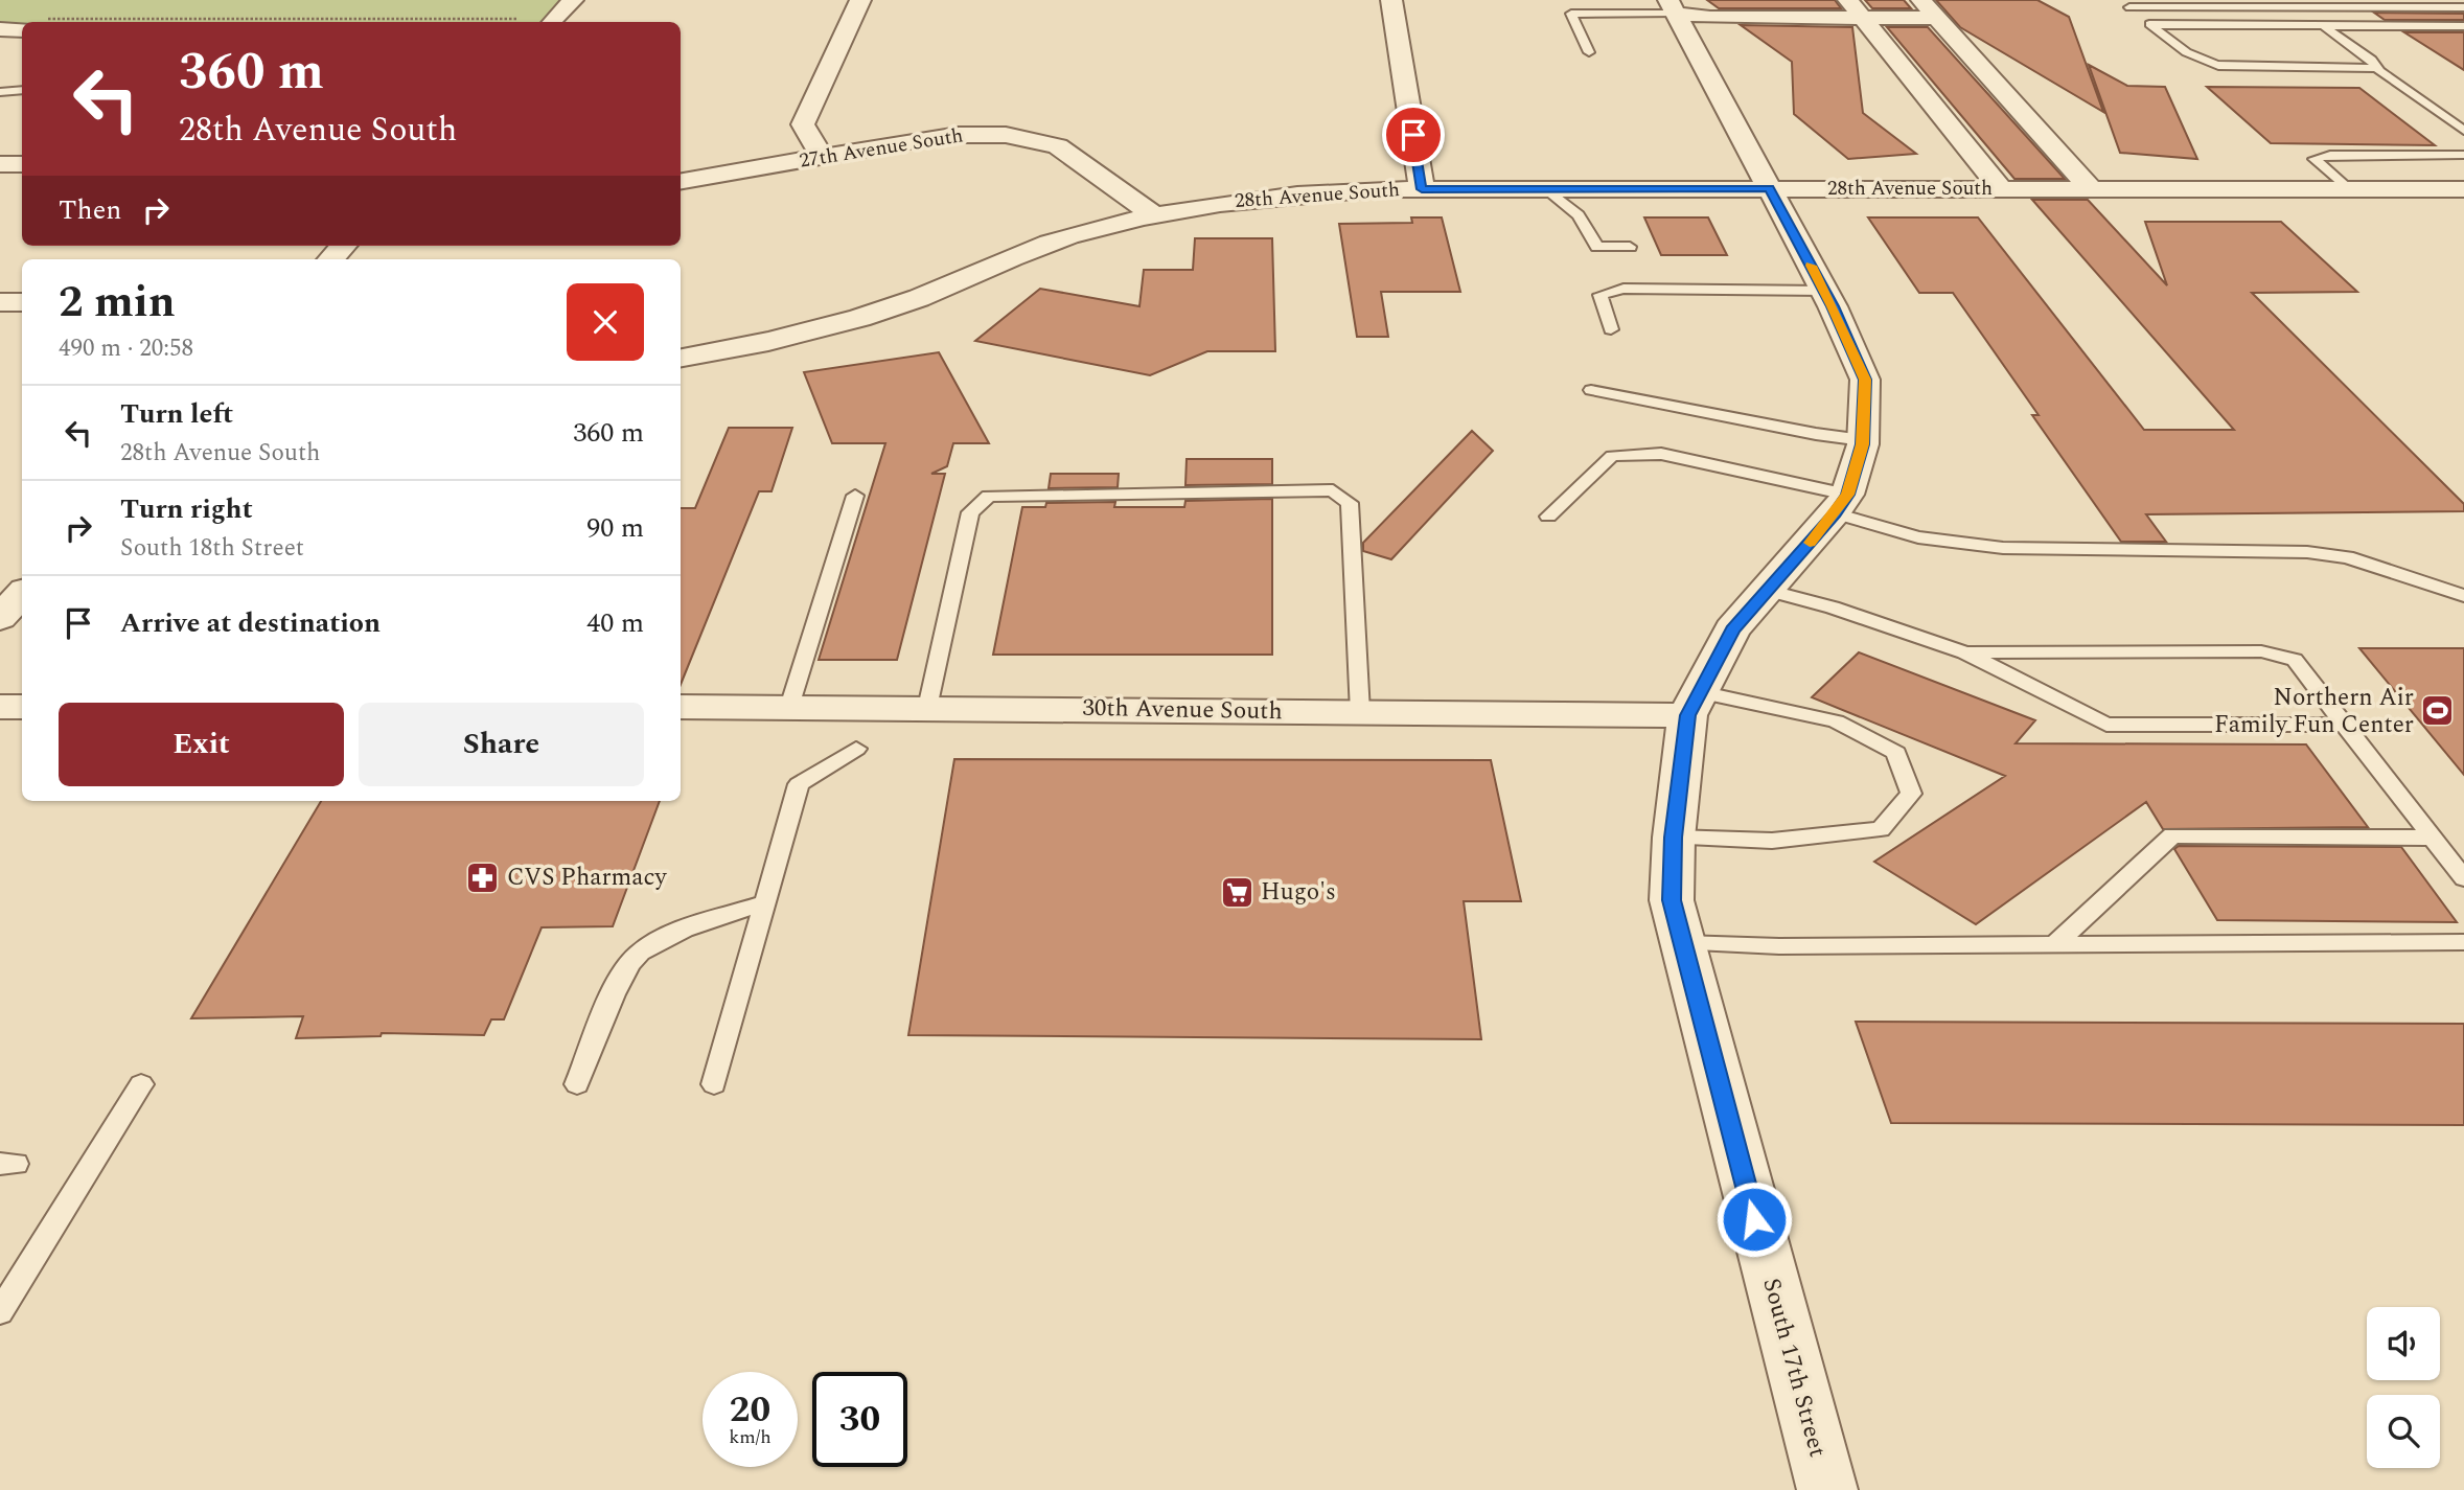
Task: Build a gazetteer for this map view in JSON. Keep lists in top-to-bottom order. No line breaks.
{"streets":{"street":["27th Avenue South","28th Avenue South","30th Avenue South","South 17th Street"]},"crossings":[["27th Avenue South","28th Avenue South"],["28th Avenue South","South 17th Street"],["30th Avenue South","South 17th Street"]],"places":{"sports":["Northern Air Family Fun Center"],"pharmacy":["CVS Pharmacy"],"supermarket":["Hugo's"]},"page":{"turn":["360 m","28th Avenue South"],"then":"Then","heading":["2 min","490 m · 20:58"],"list":[{"name":"Turn left","note":"28th Avenue South","value":"360 m"},{"name":"Turn right","note":"South 18th Street","value":"90 m"},{"name":"Arrive at destination","value":"40 m"}],"buttons":["Exit","Share"],"speed":"20 km/h","limit":"30"}}
